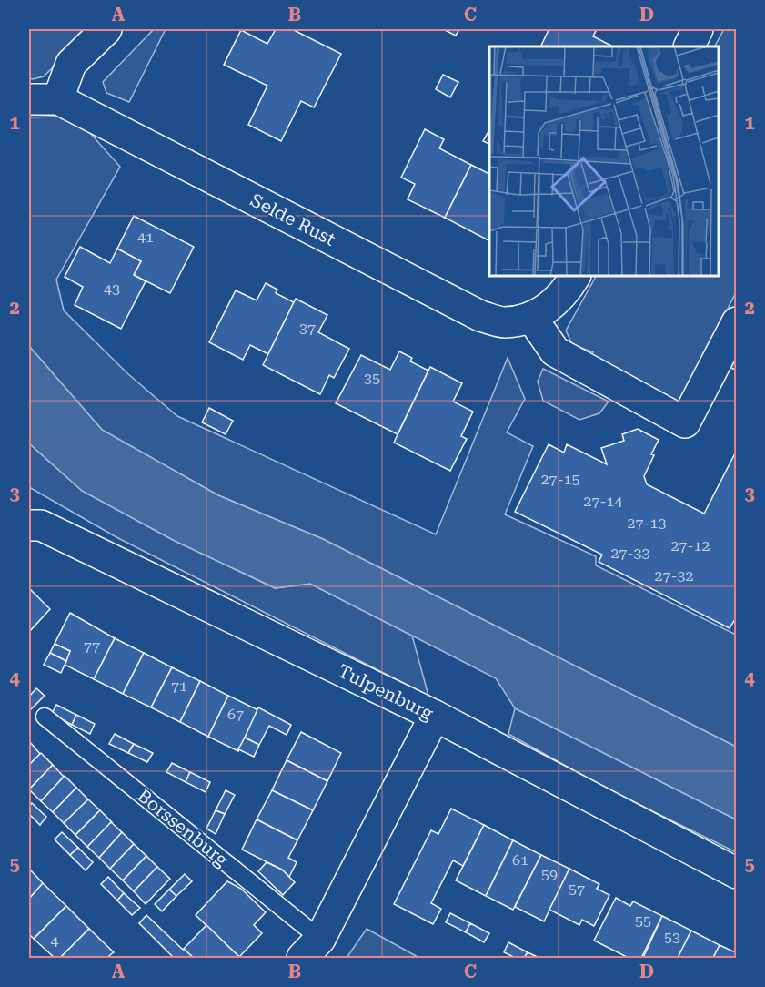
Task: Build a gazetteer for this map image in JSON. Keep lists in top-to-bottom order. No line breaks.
{"streets":{"street":["Selde Rust","Tulpenburg","Borssenburg"]},"crossings":[["Tulpenburg","Borssenburg"]],"house_numbers":["41","43","37","35","27-15","27-14","27-13","27-12","27-33","27-32","77","71","67","61","59","57","55","53","4"],"grid":{"columns":["A","B","C","D"],"rows":["1","2","3","4","5"]}}
